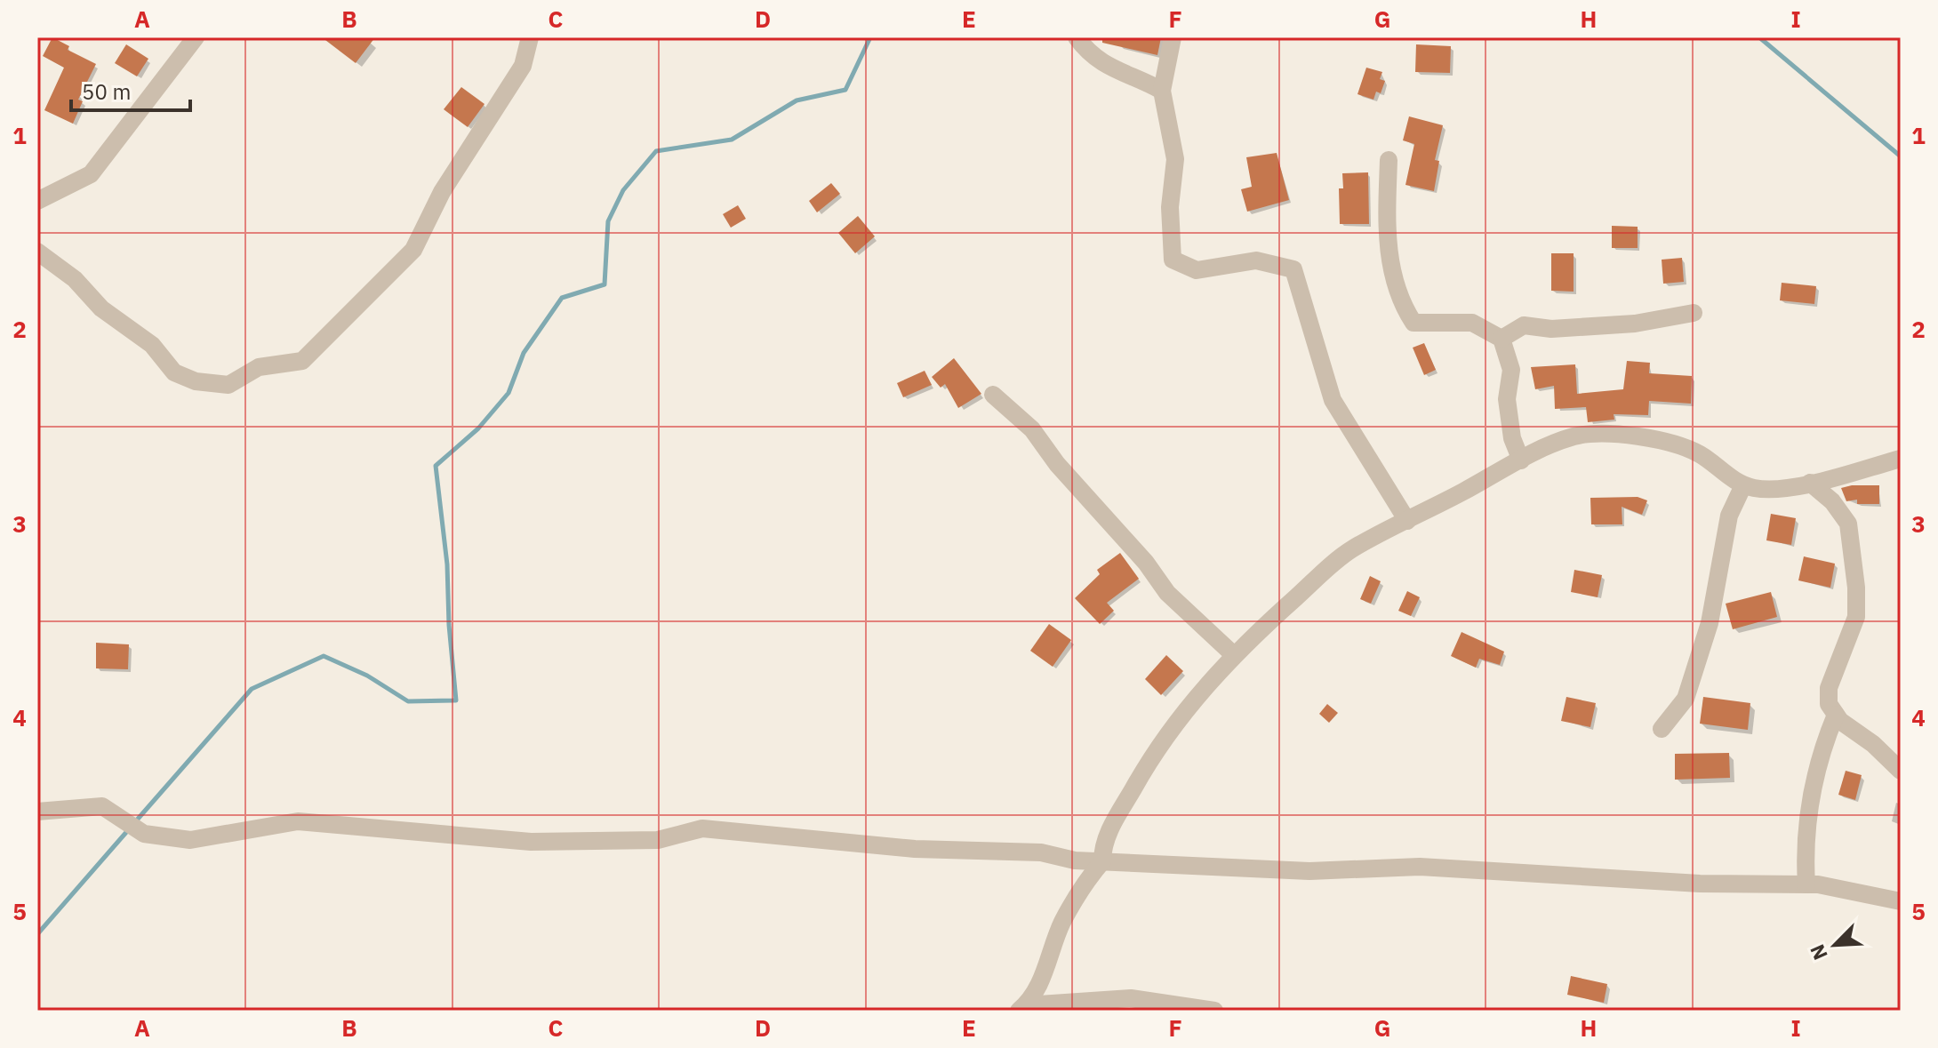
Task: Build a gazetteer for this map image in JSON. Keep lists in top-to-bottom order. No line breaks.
{"scale_bar":"50 m","north":"bottom left","grid":{"columns":["A","B","C","D","E","F","G","H","I"],"rows":["1","2","3","4","5"]}}
